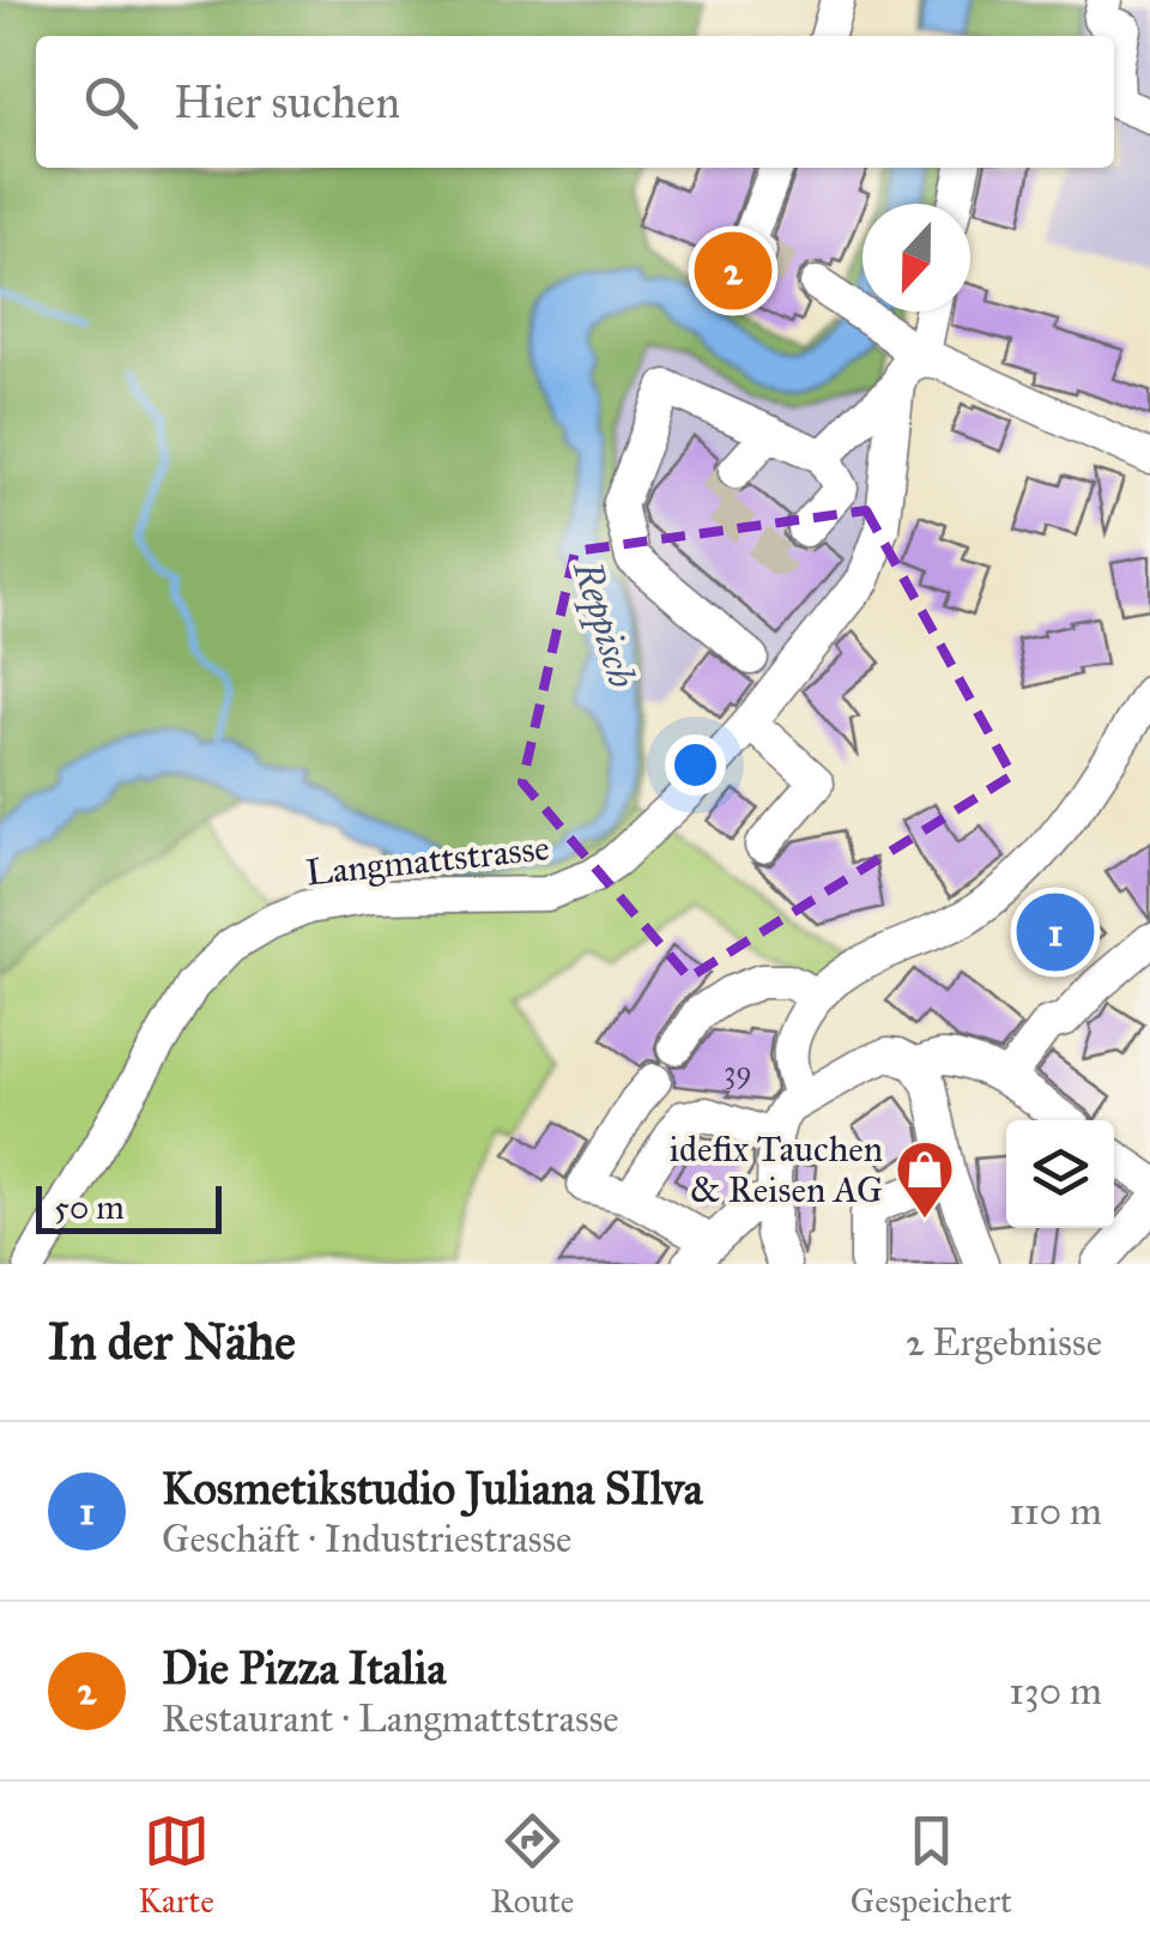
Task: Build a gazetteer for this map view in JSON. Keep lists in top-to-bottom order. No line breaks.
{"streets":{"street":["Langmattstrasse"]},"water":["Reppisch"],"places":{"shop":["idefix Tauchen & Reisen AG"]},"house_numbers":["39"],"scale_bar":"50 m","north":"bottom","page":{"search":"Hier suchen","pins":["2","1"],"scale":"50 m","heading":["In der Nähe","2 Ergebnisse"],"list":[{"mark":"1","name":"Kosmetikstudio Juliana SIlva","note":"Geschäft · Industriestrasse","value":"110 m"},{"mark":"2","name":"Die Pizza Italia","note":"Restaurant · Langmattstrasse","value":"130 m"}],"nav":["Karte","Route","Gespeichert"]}}
